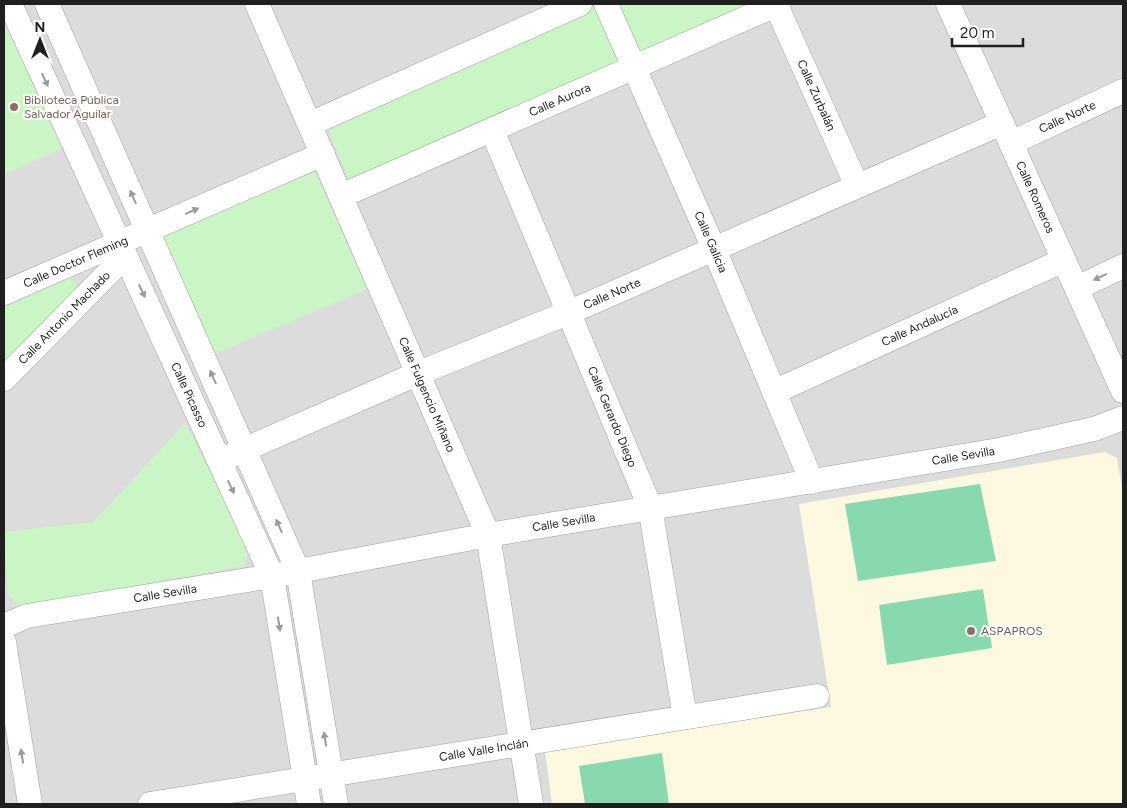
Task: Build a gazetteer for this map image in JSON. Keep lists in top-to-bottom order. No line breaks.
{"streets":{"street":["Calle Zurbalán","Calle Aurora","Calle Norte","Calle Romeros","Calle Galicia","Calle Doctor Fleming","Calle Antonio Machado","Calle Andalucía","Calle Fulgencio Miñano","Calle Picasso","Calle Gerardo Diego","Calle Sevilla","Calle Valle Inclán"]},"crossings":[["Calle Zurbalán","Calle Aurora"],["Calle Zurbalán","Calle Norte"],["Calle Aurora","Calle Galicia"],["Calle Aurora","Calle Fulgencio Miñano"],["Calle Aurora","Calle Gerardo Diego"],["Calle Norte","Calle Romeros"],["Calle Norte","Calle Galicia"],["Calle Norte","Calle Fulgencio Miñano"],["Calle Norte","Calle Picasso"],["Calle Norte","Calle Gerardo Diego"],["Calle Romeros","Calle Andalucía"],["Calle Galicia","Calle Andalucía"],["Calle Galicia","Calle Sevilla"],["Calle Doctor Fleming","Calle Antonio Machado"],["Calle Doctor Fleming","Calle Picasso"],["Calle Antonio Machado","Calle Picasso"],["Calle Fulgencio Miñano","Calle Sevilla"],["Calle Fulgencio Miñano","Calle Valle Inclán"],["Calle Picasso","Calle Sevilla"],["Calle Picasso","Calle Valle Inclán"],["Calle Gerardo Diego","Calle Sevilla"],["Calle Gerardo Diego","Calle Valle Inclán"]],"places":["Biblioteca Pública Salvador Aguilar","ASPAPROS"],"scale_bar":"20 m","north":"top"}
